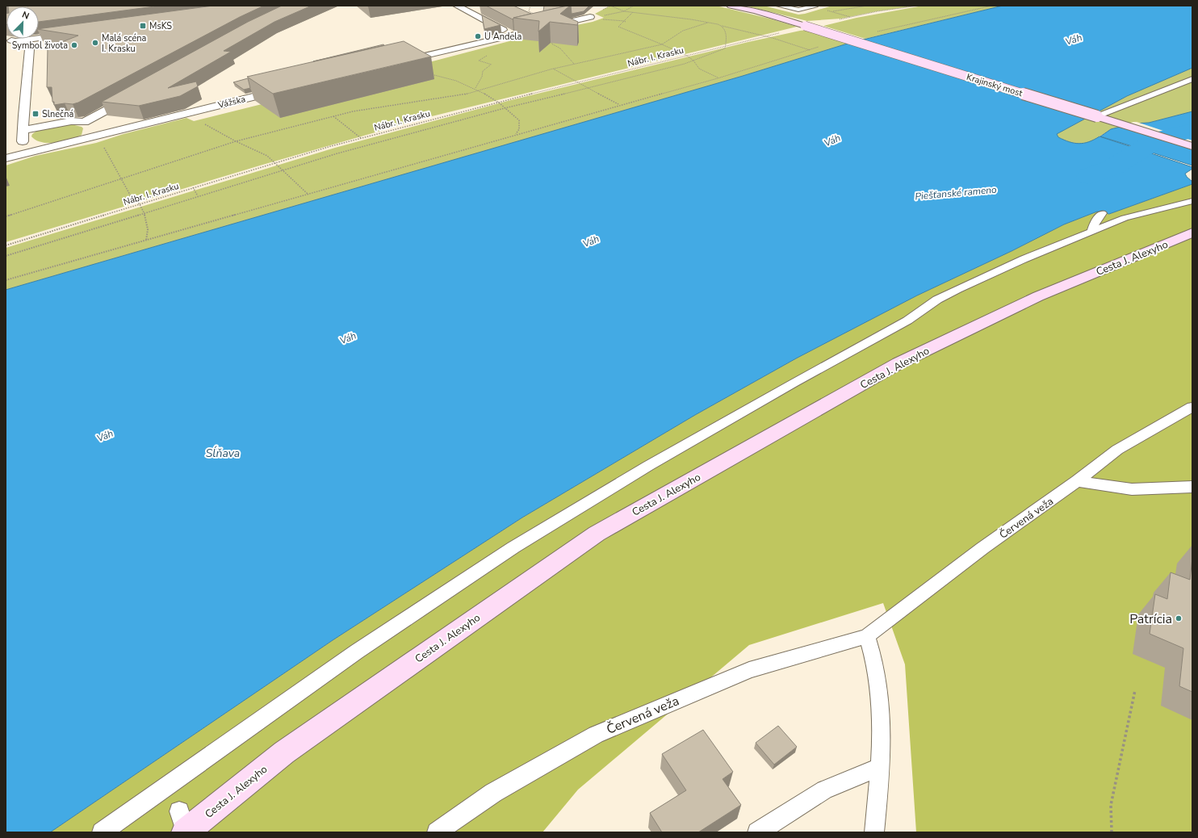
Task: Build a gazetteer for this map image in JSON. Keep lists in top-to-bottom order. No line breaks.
{"streets":{"main road":["Krajinský most","Cesta J. Alexyho"],"street":["Vážska"],"lane":["Červená veža"],"path":["Nábr. I. Krasku"]},"water":["Váh","Piešťanské rameno","Sĺňava"],"places":{"transit":["MsKS","Slnečná"],"other":["U Andela","Malá scéna I. Krasku","Symbol života","Patrícia"]},"north":"top right"}
